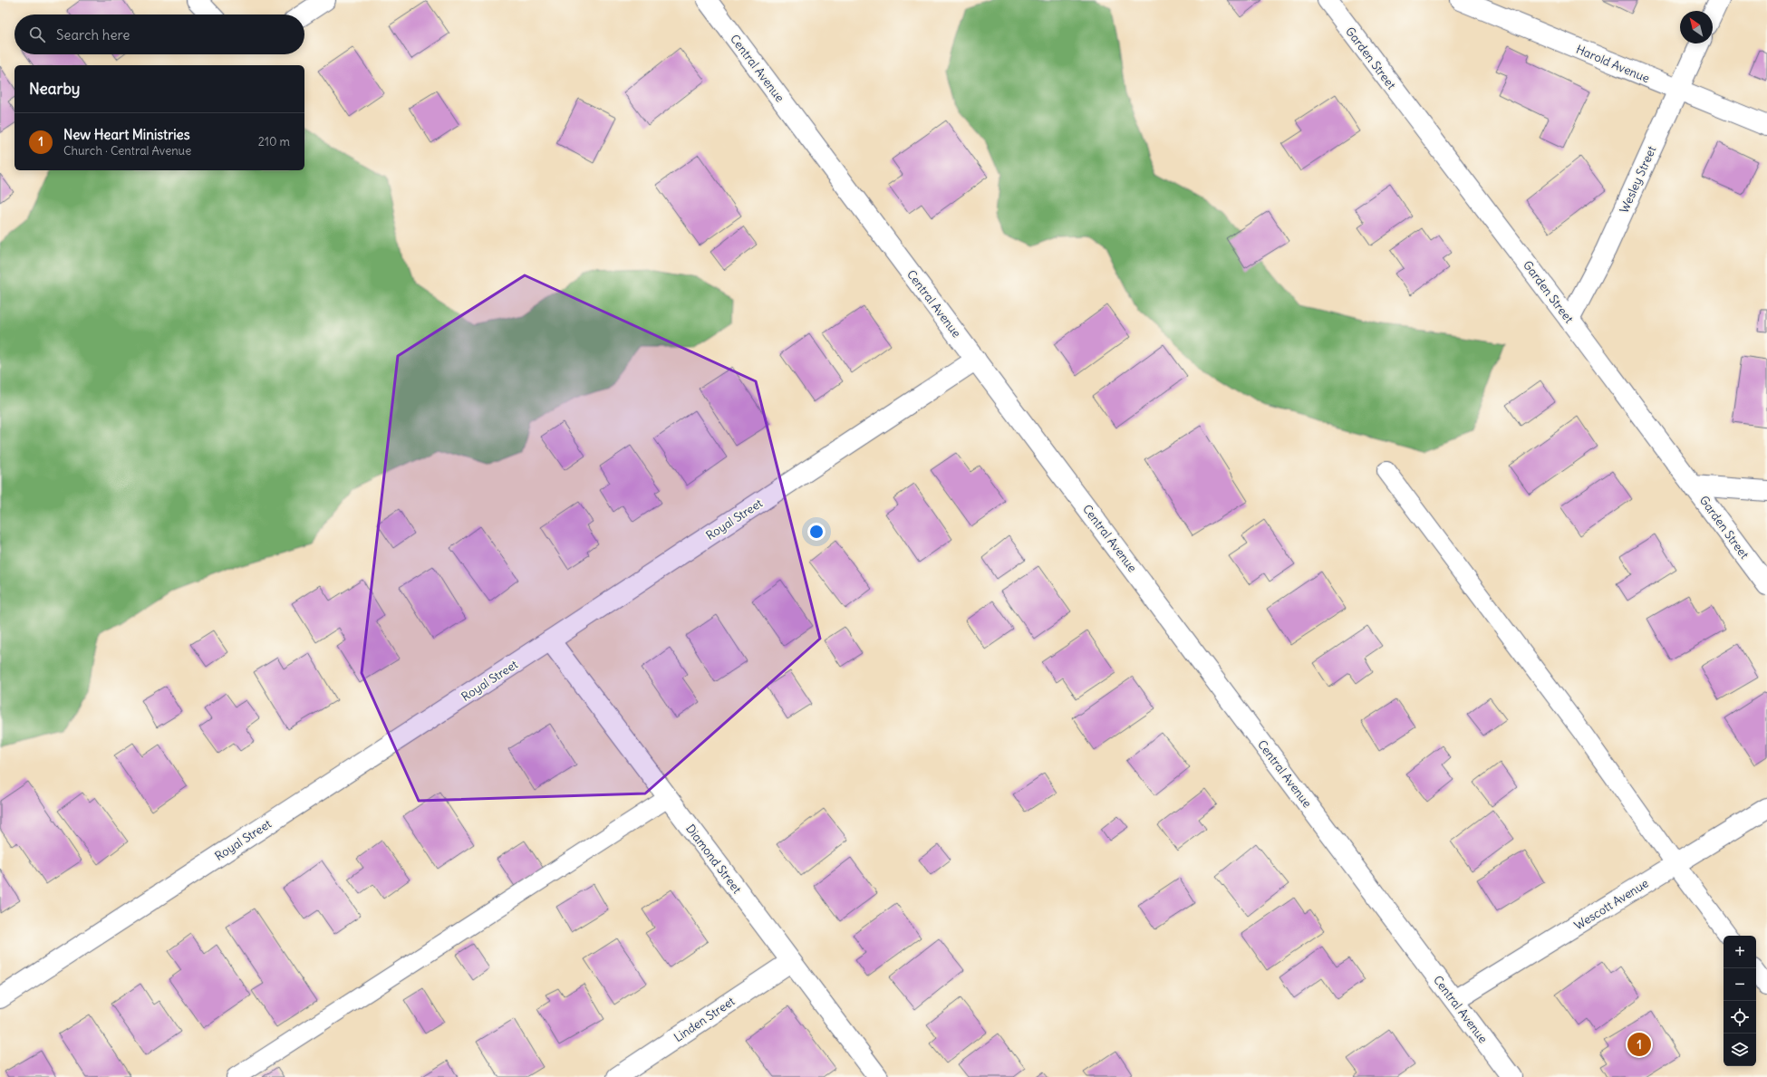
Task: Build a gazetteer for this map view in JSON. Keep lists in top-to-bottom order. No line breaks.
{"streets":{"street":["Garden Street","Harold Avenue","Central Avenue","Wesley Street","Royal Street","Diamond Street","Wescott Avenue","Linden Street"]},"crossings":[["Garden Street","Wesley Street"],["Harold Avenue","Wesley Street"],["Central Avenue","Royal Street"],["Central Avenue","Wescott Avenue"],["Royal Street","Diamond Street"],["Diamond Street","Linden Street"]],"north":"top left","page":{"search":"Search here","heading":"Nearby","list":[{"mark":"1","name":"New Heart Ministries","note":"Church · Central Avenue","value":"210 m"}],"map_buttons":["+","−"],"pins":"1"}}
